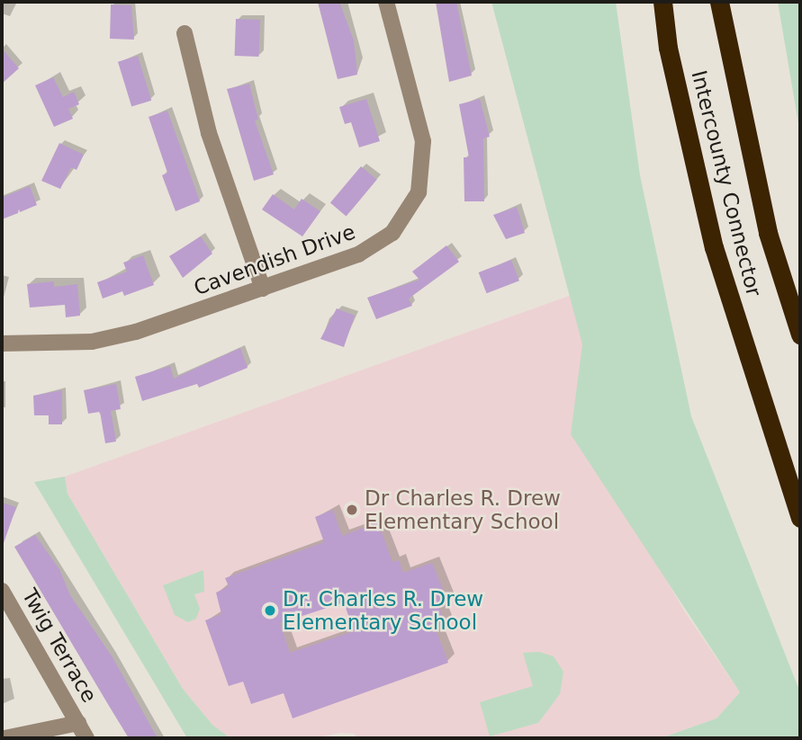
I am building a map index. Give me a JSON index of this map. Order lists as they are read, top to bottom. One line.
{"streets":{"highway":["Intercounty Connector"],"street":["Cavendish Drive","Twig Terrace"]},"places":["Dr Charles R. Drew Elementary School","Dr. Charles R. Drew Elementary School"]}
